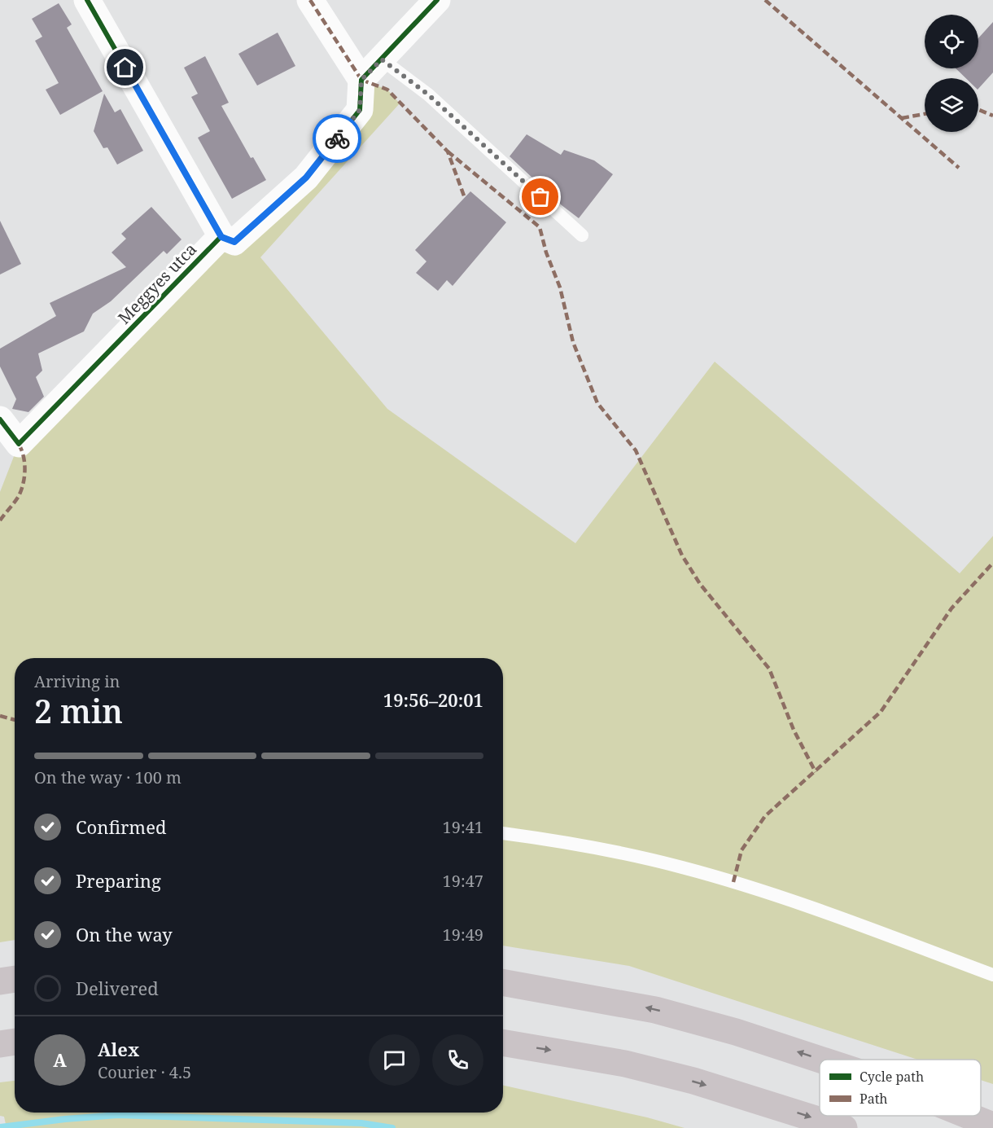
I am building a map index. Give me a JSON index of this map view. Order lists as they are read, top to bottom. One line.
{"streets":{"street":["Meggyes utca"]},"legend":["Cycle path","Path"],"page":{"heading":["2 min","Arriving in","19:56–20:01"],"panel":["Alex","Courier · 4.5"],"bar":"On the way · 100 m","list":[["Confirmed","19:41"],["Preparing","19:47"],["On the way","19:49"],"Delivered"],"round":"A"}}
